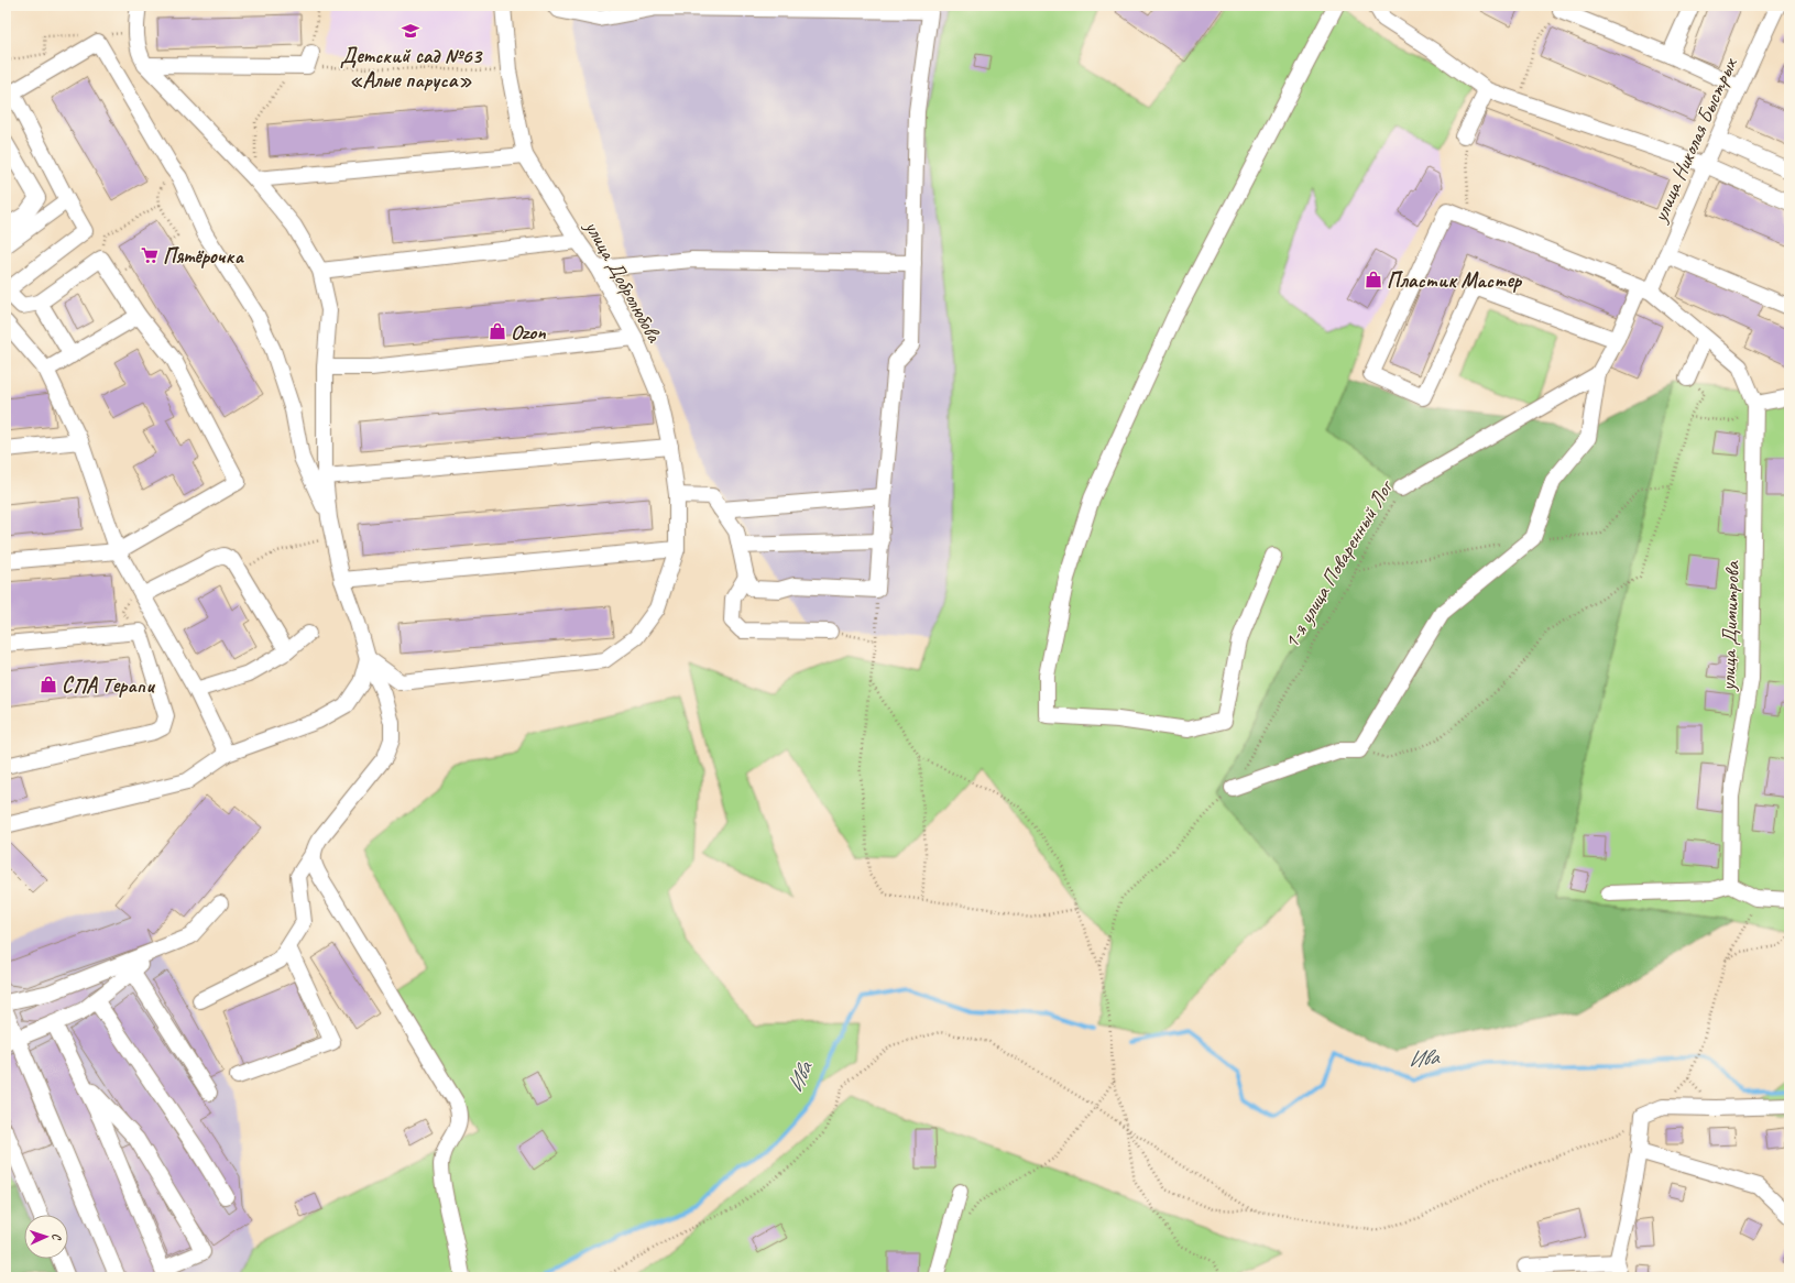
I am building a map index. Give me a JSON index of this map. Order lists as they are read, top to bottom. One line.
{"streets":{"street":["улица Николая Быстрых","улица Добролюбова","1-я улица Поваренный Лог","улица Димитрова"]},"crossings":[["улица Николая Быстрых","1-я улица Поваренный Лог"]],"water":["Ива"],"places":{"school or university":["Детский сад №63 «Алые паруса»"],"supermarket":["Пятёрочка"],"shop":["Пластик Мастер","Ozon","СПА Терапи"]},"north":"right"}
